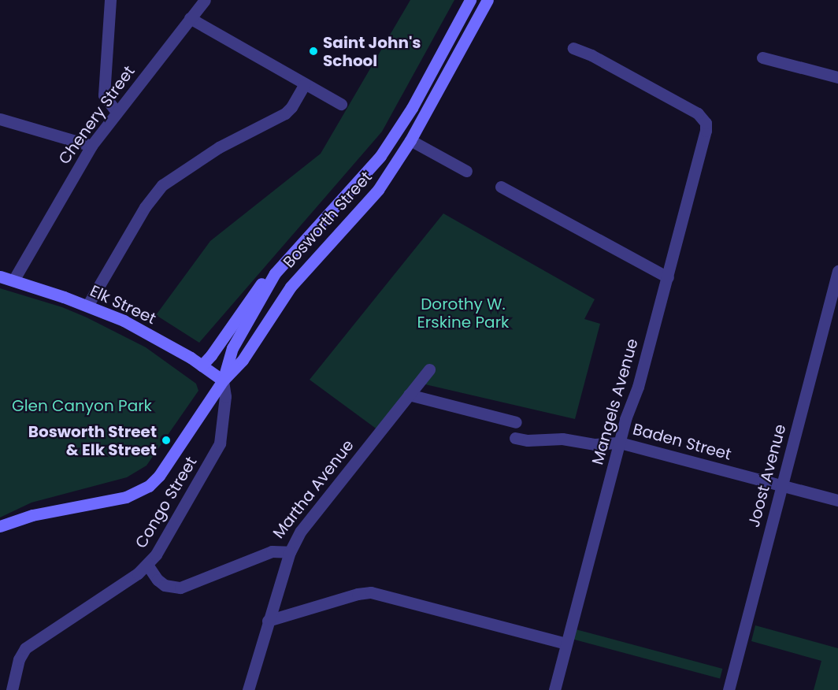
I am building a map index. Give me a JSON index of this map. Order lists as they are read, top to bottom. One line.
{"streets":{"main road":["Bosworth Street","Elk Street"],"street":["Chenery Street","Mangels Avenue","Baden Street","Joost Avenue","Martha Avenue","Congo Street"]},"crossings":[["Chenery Street","Elk Street"],["Bosworth Street","Elk Street"],["Bosworth Street","Congo Street"],["Elk Street","Congo Street"],["Mangels Avenue","Baden Street"],["Baden Street","Joost Avenue"],["Martha Avenue","Congo Street"]],"parks":["Dorothy W. Erskine Park","Glen Canyon Park"],"places":["Saint John's School","Bosworth Street & Elk Street"]}
